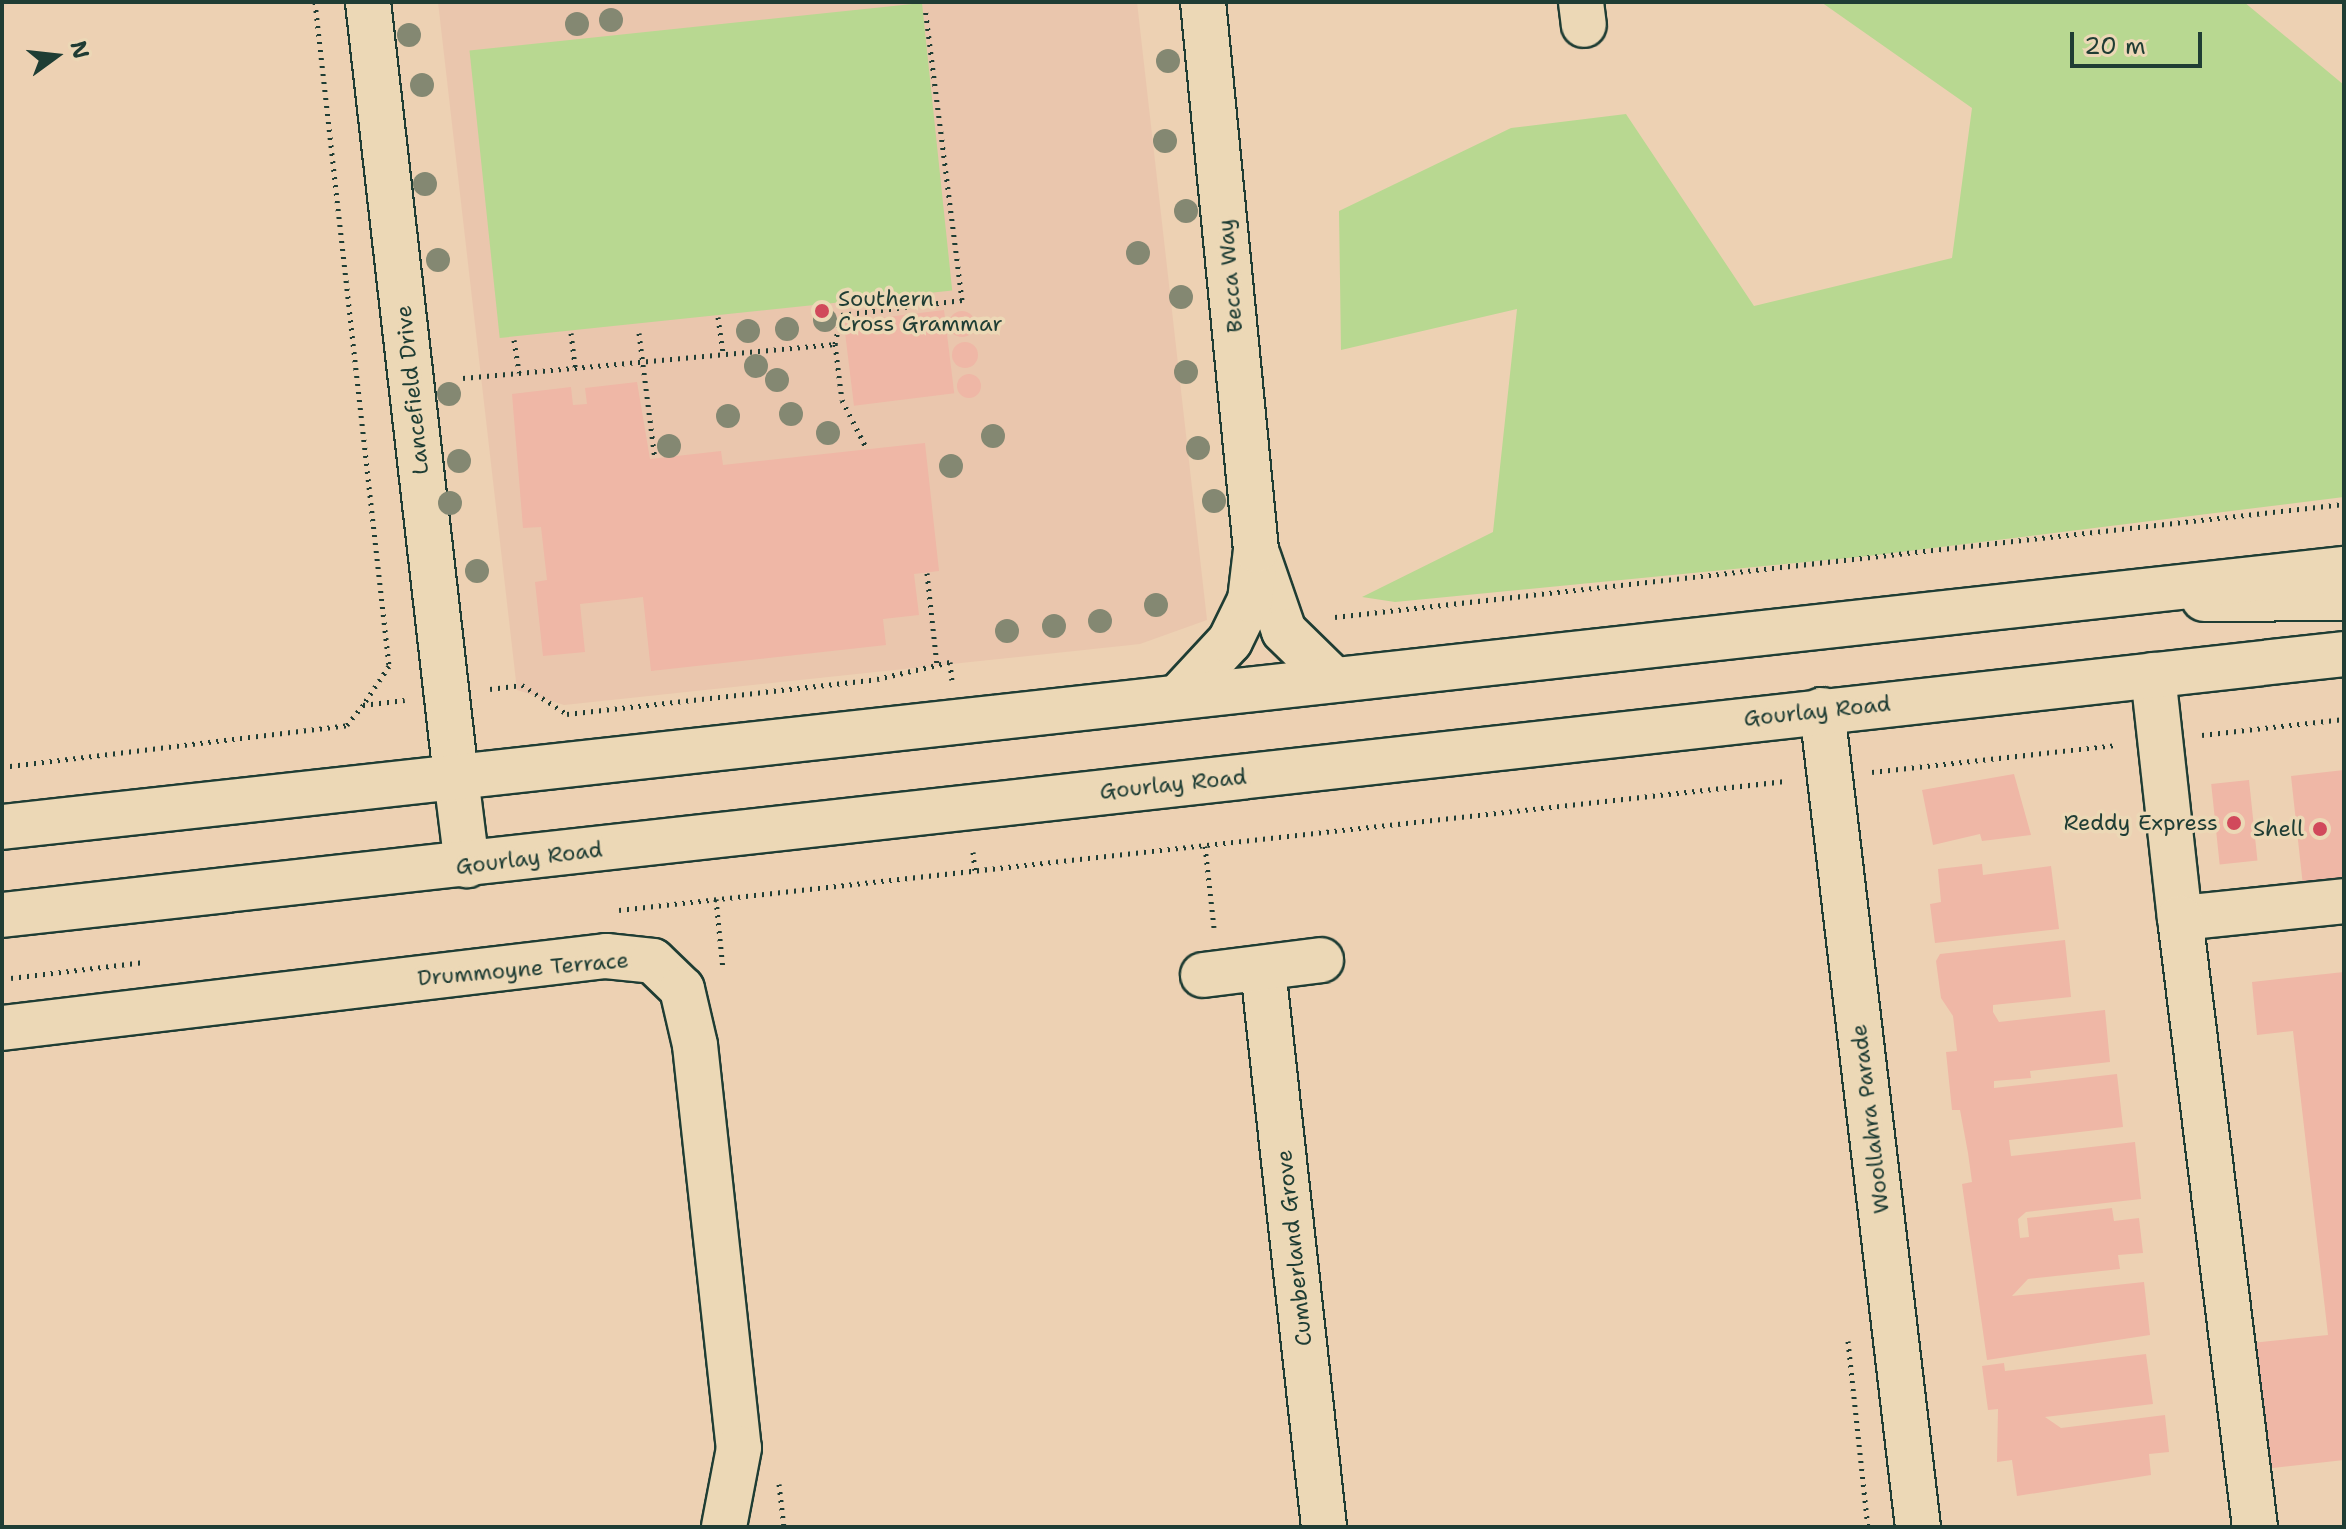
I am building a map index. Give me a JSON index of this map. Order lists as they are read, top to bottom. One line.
{"streets":{"main road":["Becca Way","Lancefield Drive","Gourlay Road","Drummoyne Terrace","Woollahra Parade","Cumberland Grove"]},"crossings":[["Lancefield Drive","Gourlay Road"],["Gourlay Road","Woollahra Parade"]],"places":["Southern Cross Grammar","Reddy Express","Shell"],"scale_bar":"20 m","north":"right"}
